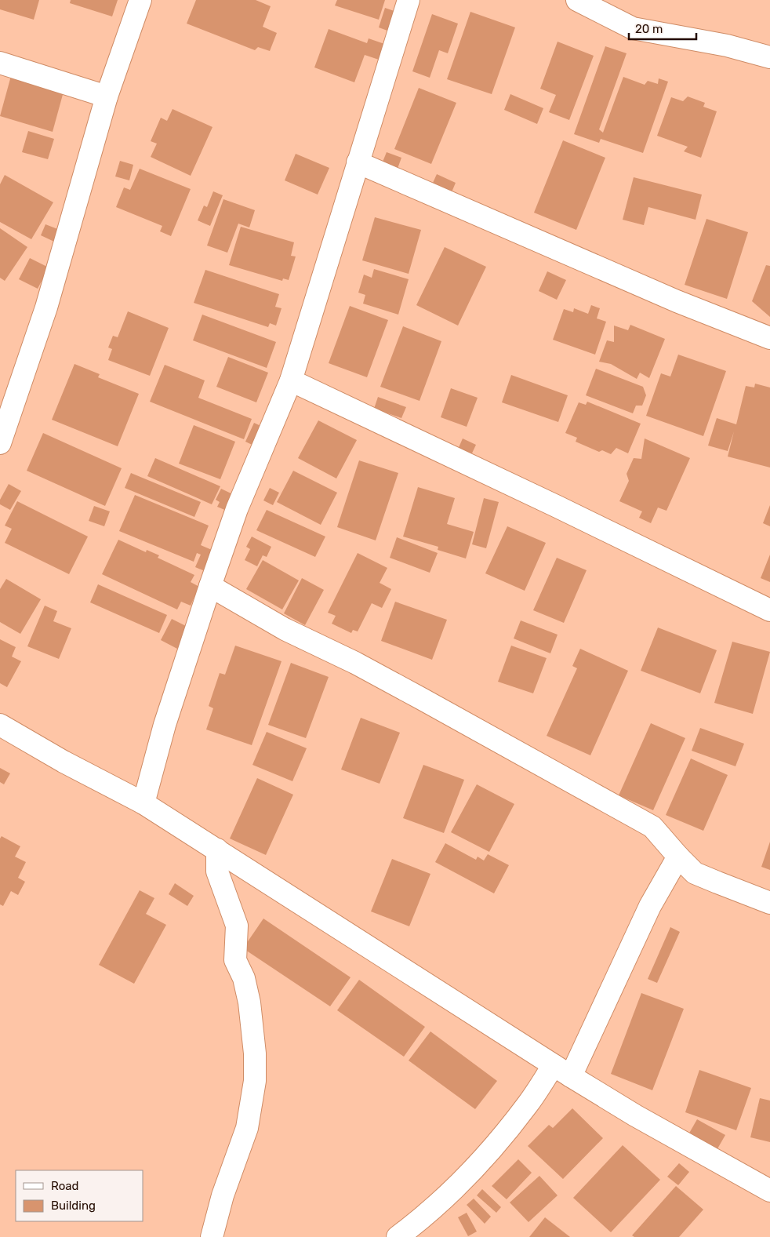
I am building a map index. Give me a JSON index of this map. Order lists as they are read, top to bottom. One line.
{"legend":["Road","Building"],"scale_bar":"20 m"}
